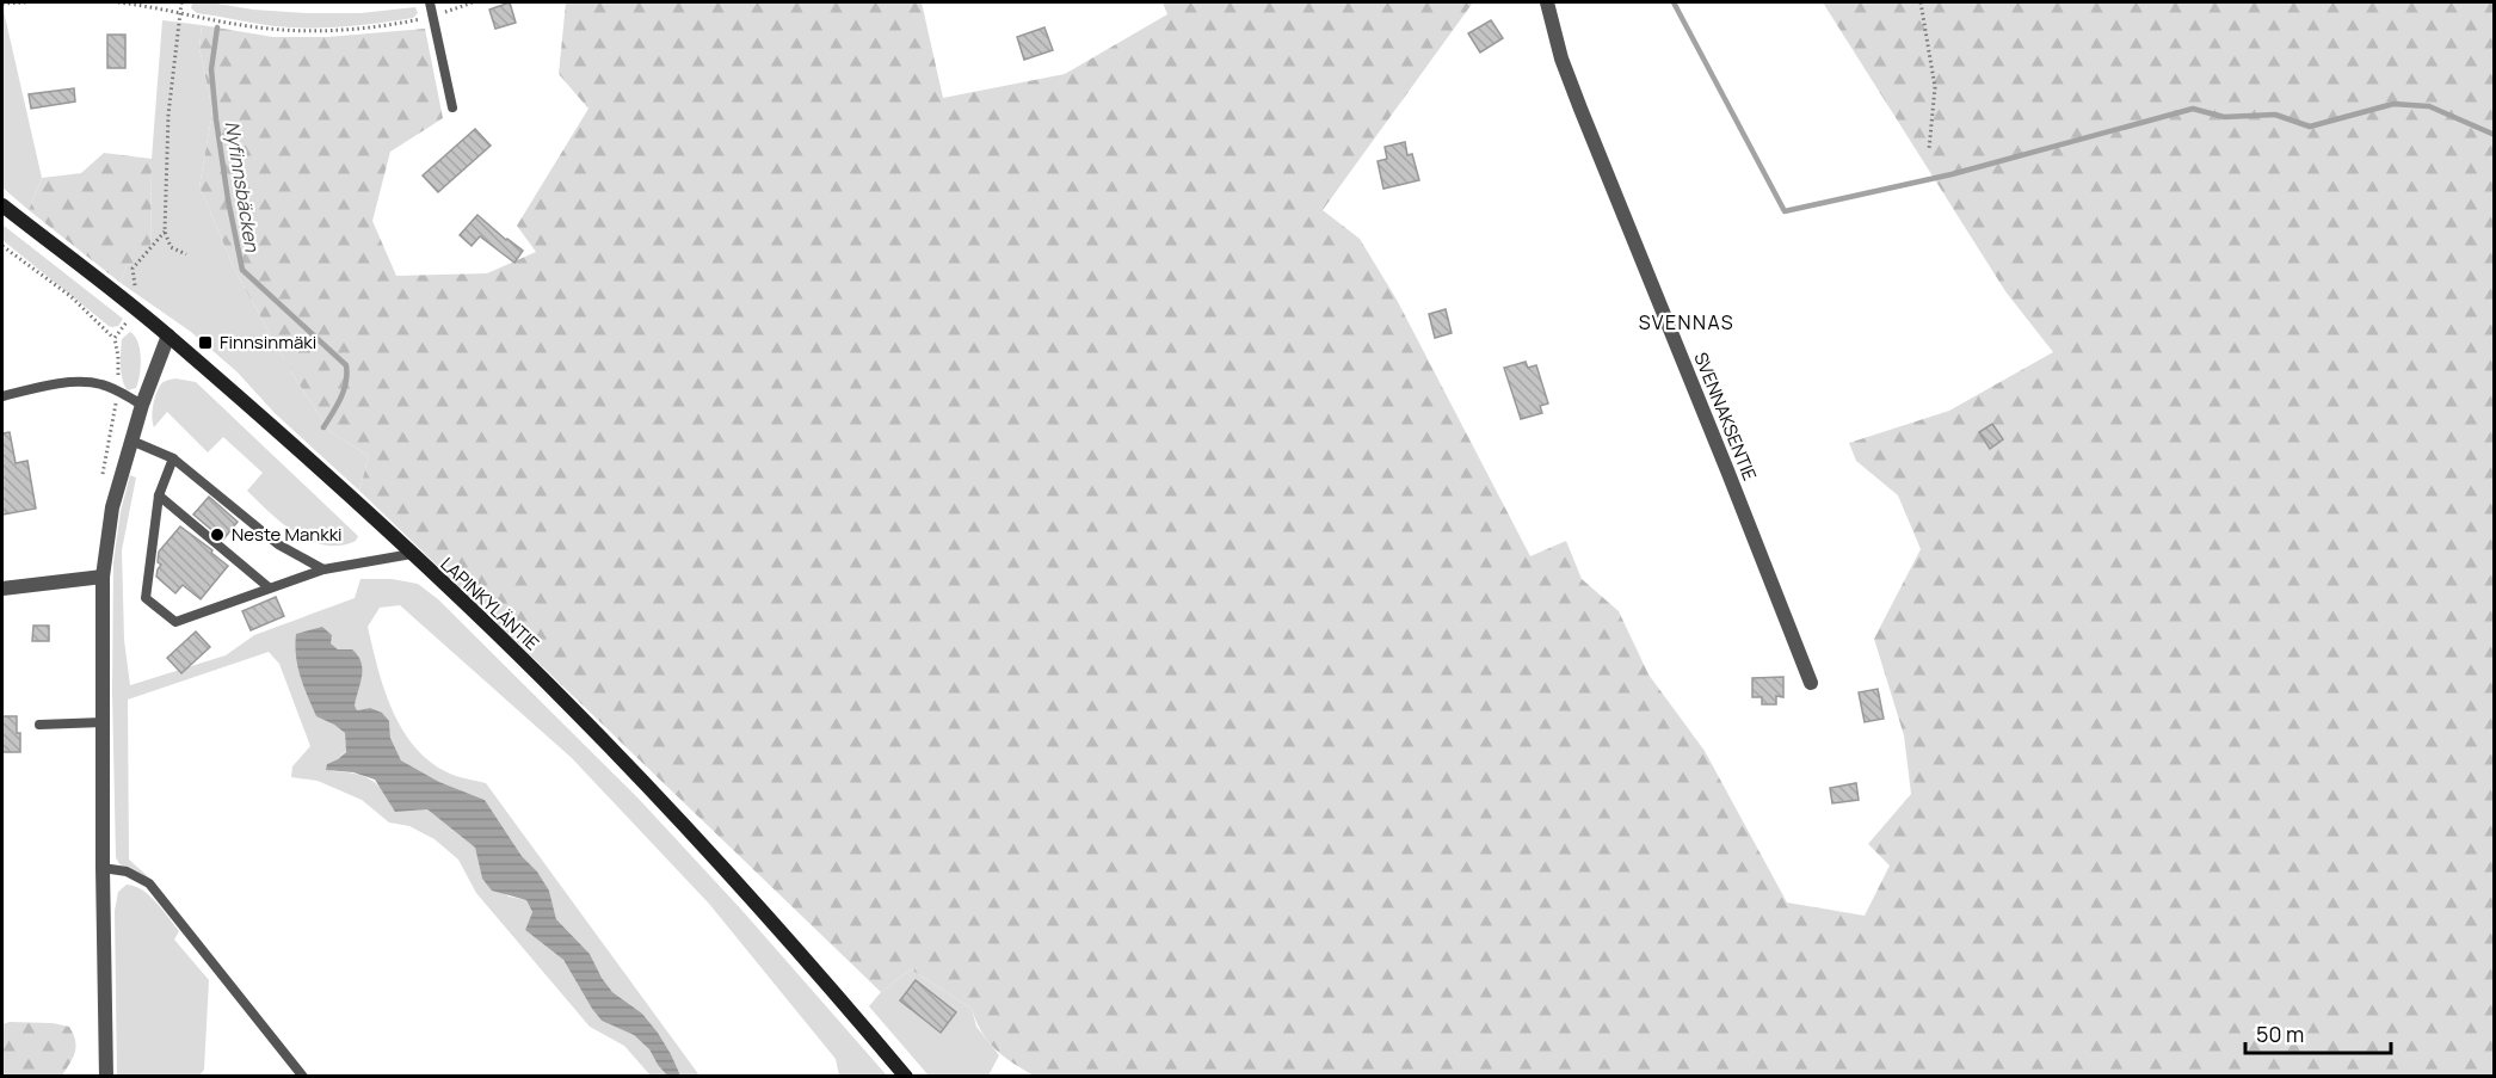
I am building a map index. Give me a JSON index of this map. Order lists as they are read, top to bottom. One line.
{"streets":{"main road":["LAPINKYLÄNTIE"],"street":["SVENNAKSENTIE"]},"districts":["SVENNAS"],"water":["Nyfinnsbäcken"],"places":{"transit":["Finnsinmäki"],"other":["Neste Mankki"]},"scale_bar":"50 m"}
